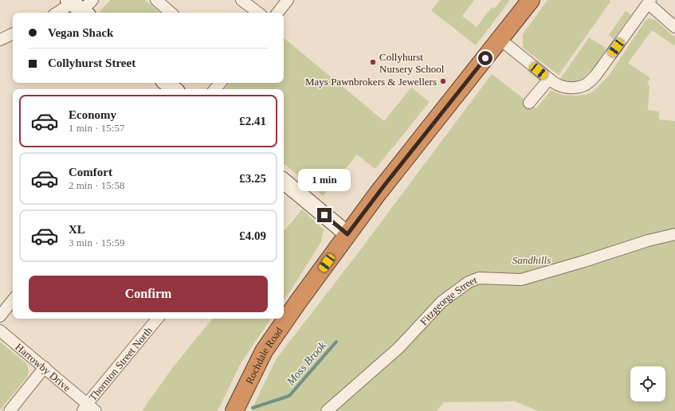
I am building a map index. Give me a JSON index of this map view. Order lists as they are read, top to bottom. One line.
{"streets":{"highway":["Rochdale Road"],"street":["Fitzgeorge Street","Thornton Street North","Harrowby Drive"]},"crossings":[["Thornton Street North","Harrowby Drive"]],"water":["Moss Brook"],"parks":["Sandhills"],"places":["Collyhurst Nursery School","Mays Pawnbrokers & Jewellers"],"page":{"banner":["Vegan Shack","Collyhurst Street"],"list":[{"name":"Economy","note":"1 min · 15:57","value":"£2.41"},{"name":"Comfort","note":"2 min · 15:58","value":"£3.25"},{"name":"XL","note":"3 min · 15:59","value":"£4.09"}],"bubble":"1 min","buttons":"Confirm"}}
